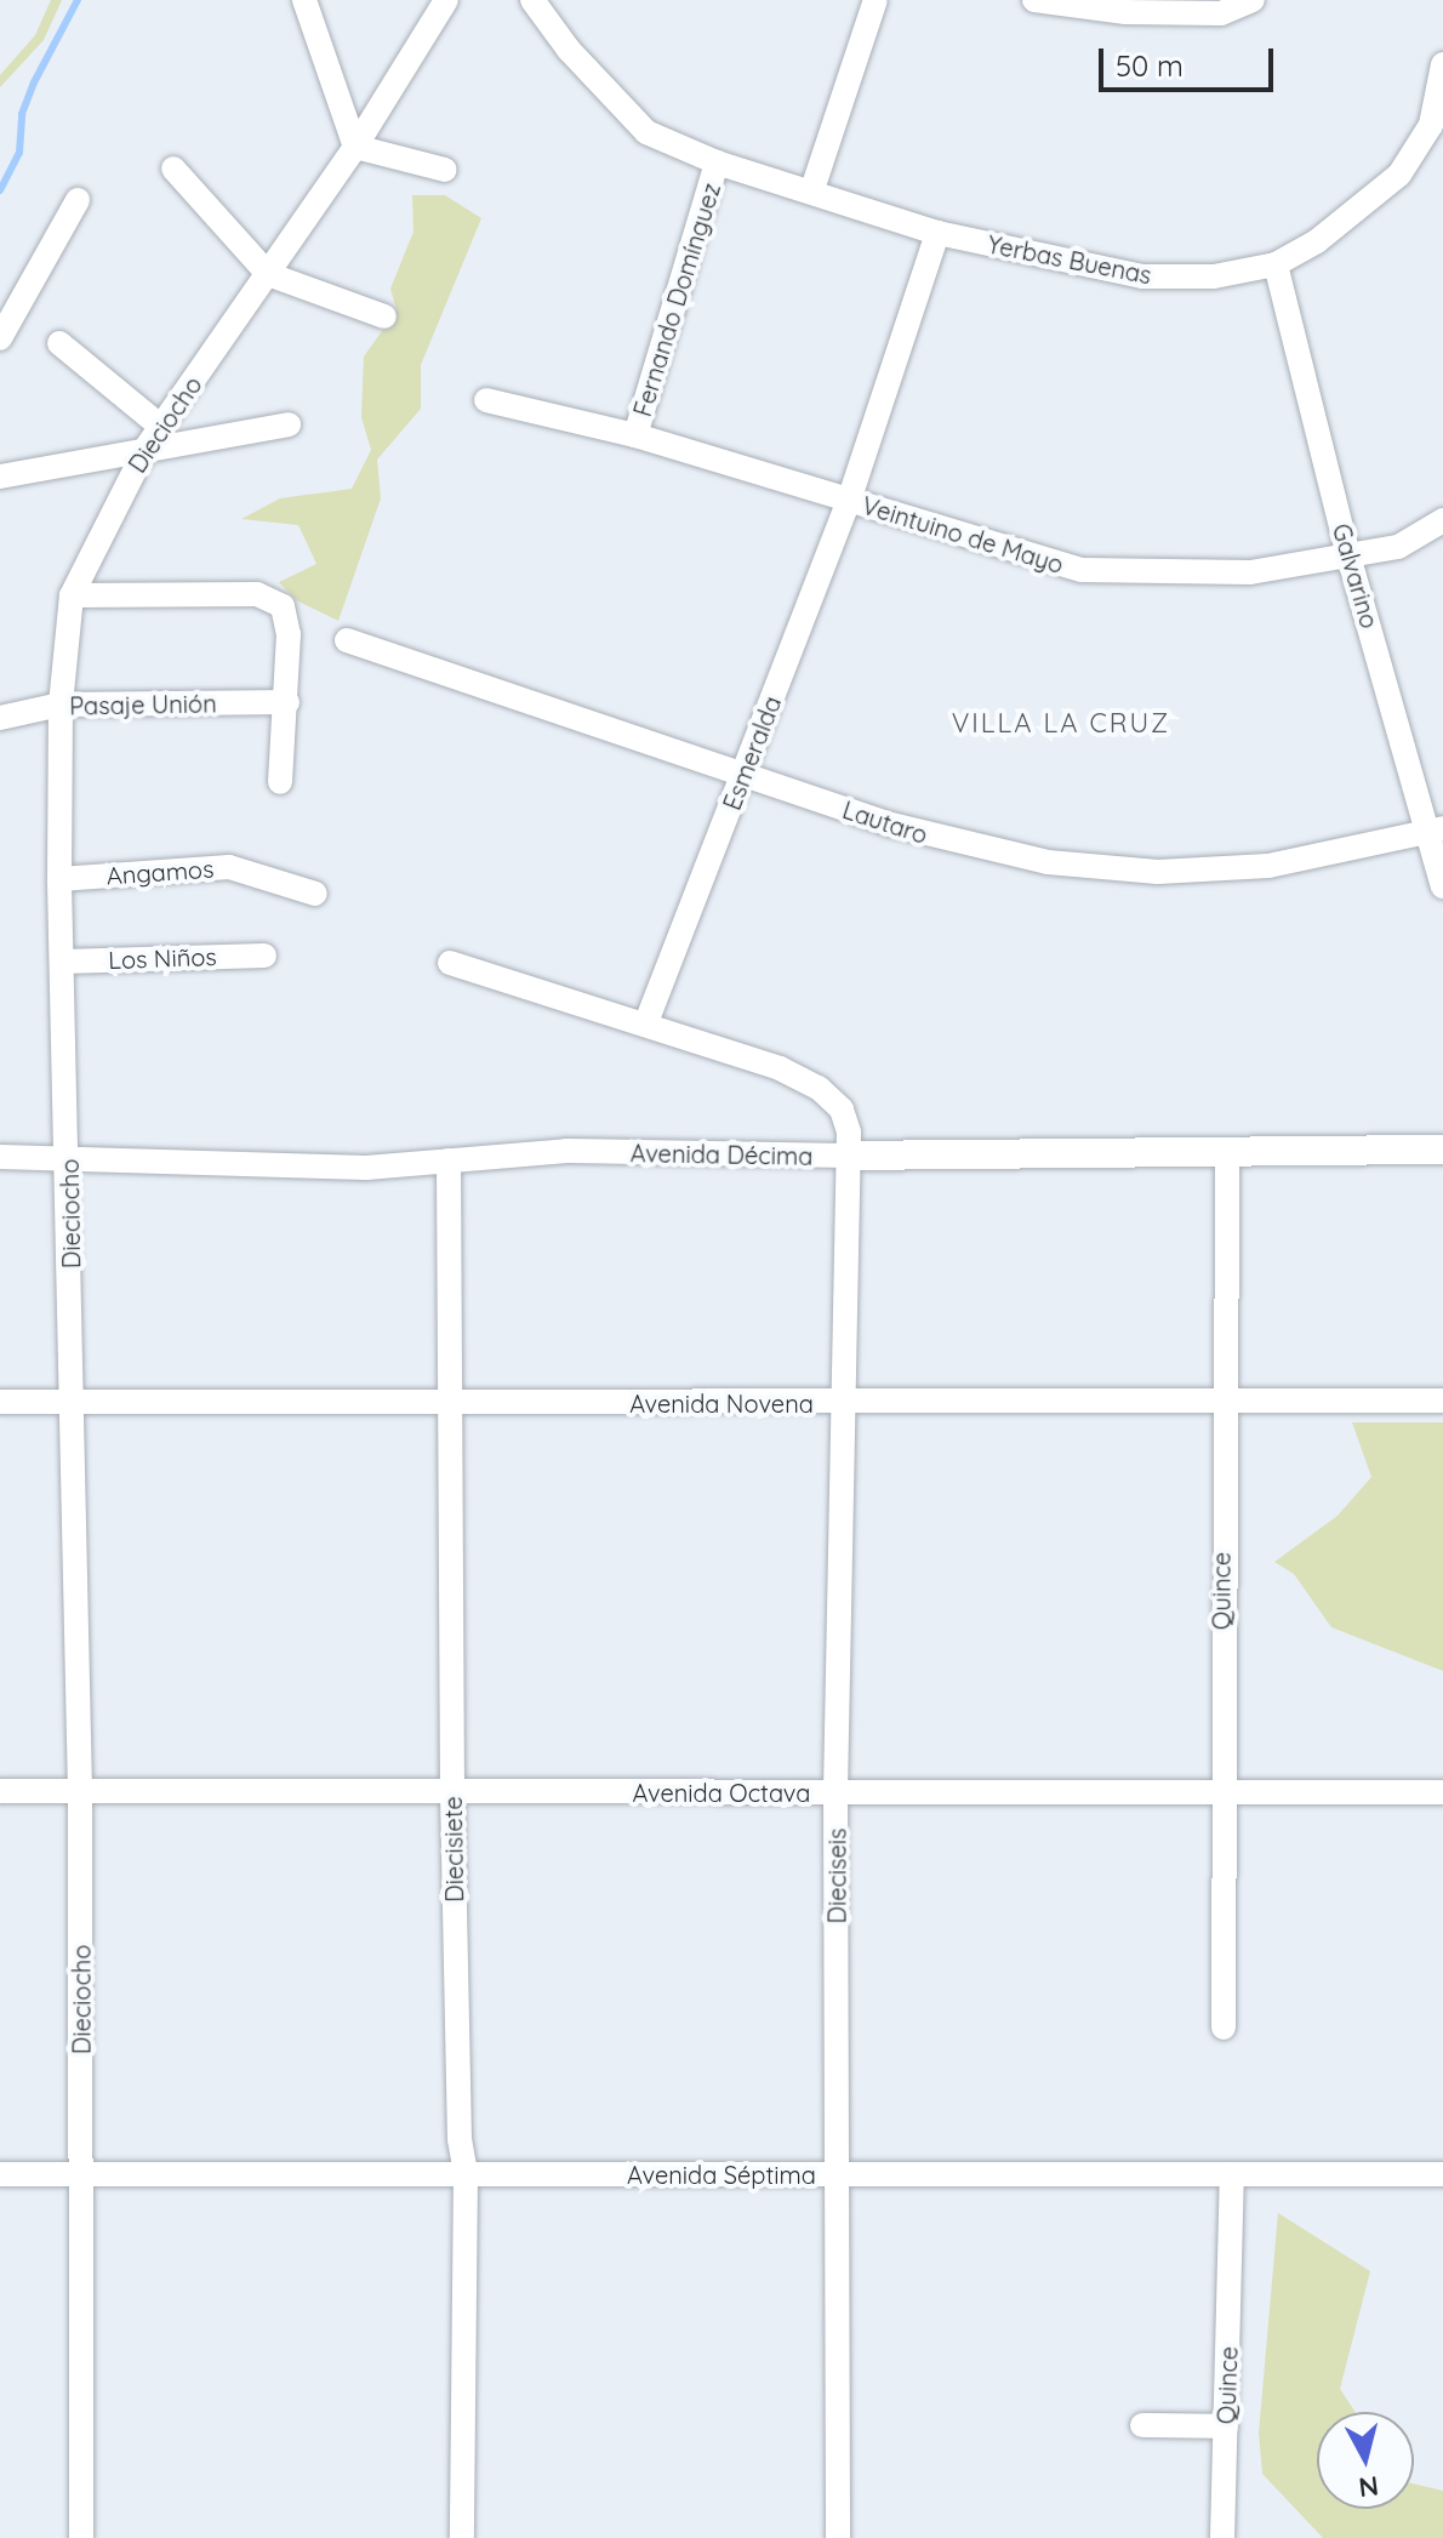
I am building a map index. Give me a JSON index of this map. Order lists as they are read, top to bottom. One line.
{"streets":{"street":["Yerbas Buenas","Fernando Domínguez","Dieciocho","Veintuino de Mayo","Galvarino","Pasaje Unión","Esmeralda","Lautaro","Angamos","Los Niños","Avenida Décima","Avenida Novena","Quince","Avenida Octava","Diecisiete","Dieciseis","Avenida Séptima"]},"crossings":[["Yerbas Buenas","Fernando Domínguez"],["Yerbas Buenas","Galvarino"],["Yerbas Buenas","Esmeralda"],["Fernando Domínguez","Veintuino de Mayo"],["Dieciocho","Pasaje Unión"],["Dieciocho","Angamos"],["Dieciocho","Los Niños"],["Dieciocho","Avenida Décima"],["Dieciocho","Avenida Novena"],["Dieciocho","Avenida Octava"],["Dieciocho","Avenida Séptima"],["Veintuino de Mayo","Galvarino"],["Veintuino de Mayo","Esmeralda"],["Galvarino","Lautaro"],["Esmeralda","Lautaro"],["Avenida Décima","Quince"],["Avenida Décima","Diecisiete"],["Avenida Décima","Dieciseis"],["Avenida Novena","Quince"],["Avenida Novena","Diecisiete"],["Avenida Novena","Dieciseis"],["Quince","Avenida Octava"],["Quince","Avenida Séptima"],["Avenida Octava","Diecisiete"],["Avenida Octava","Dieciseis"],["Diecisiete","Avenida Séptima"],["Dieciseis","Avenida Séptima"]],"districts":["VILLA LA CRUZ"],"scale_bar":"50 m","north":"bottom"}
